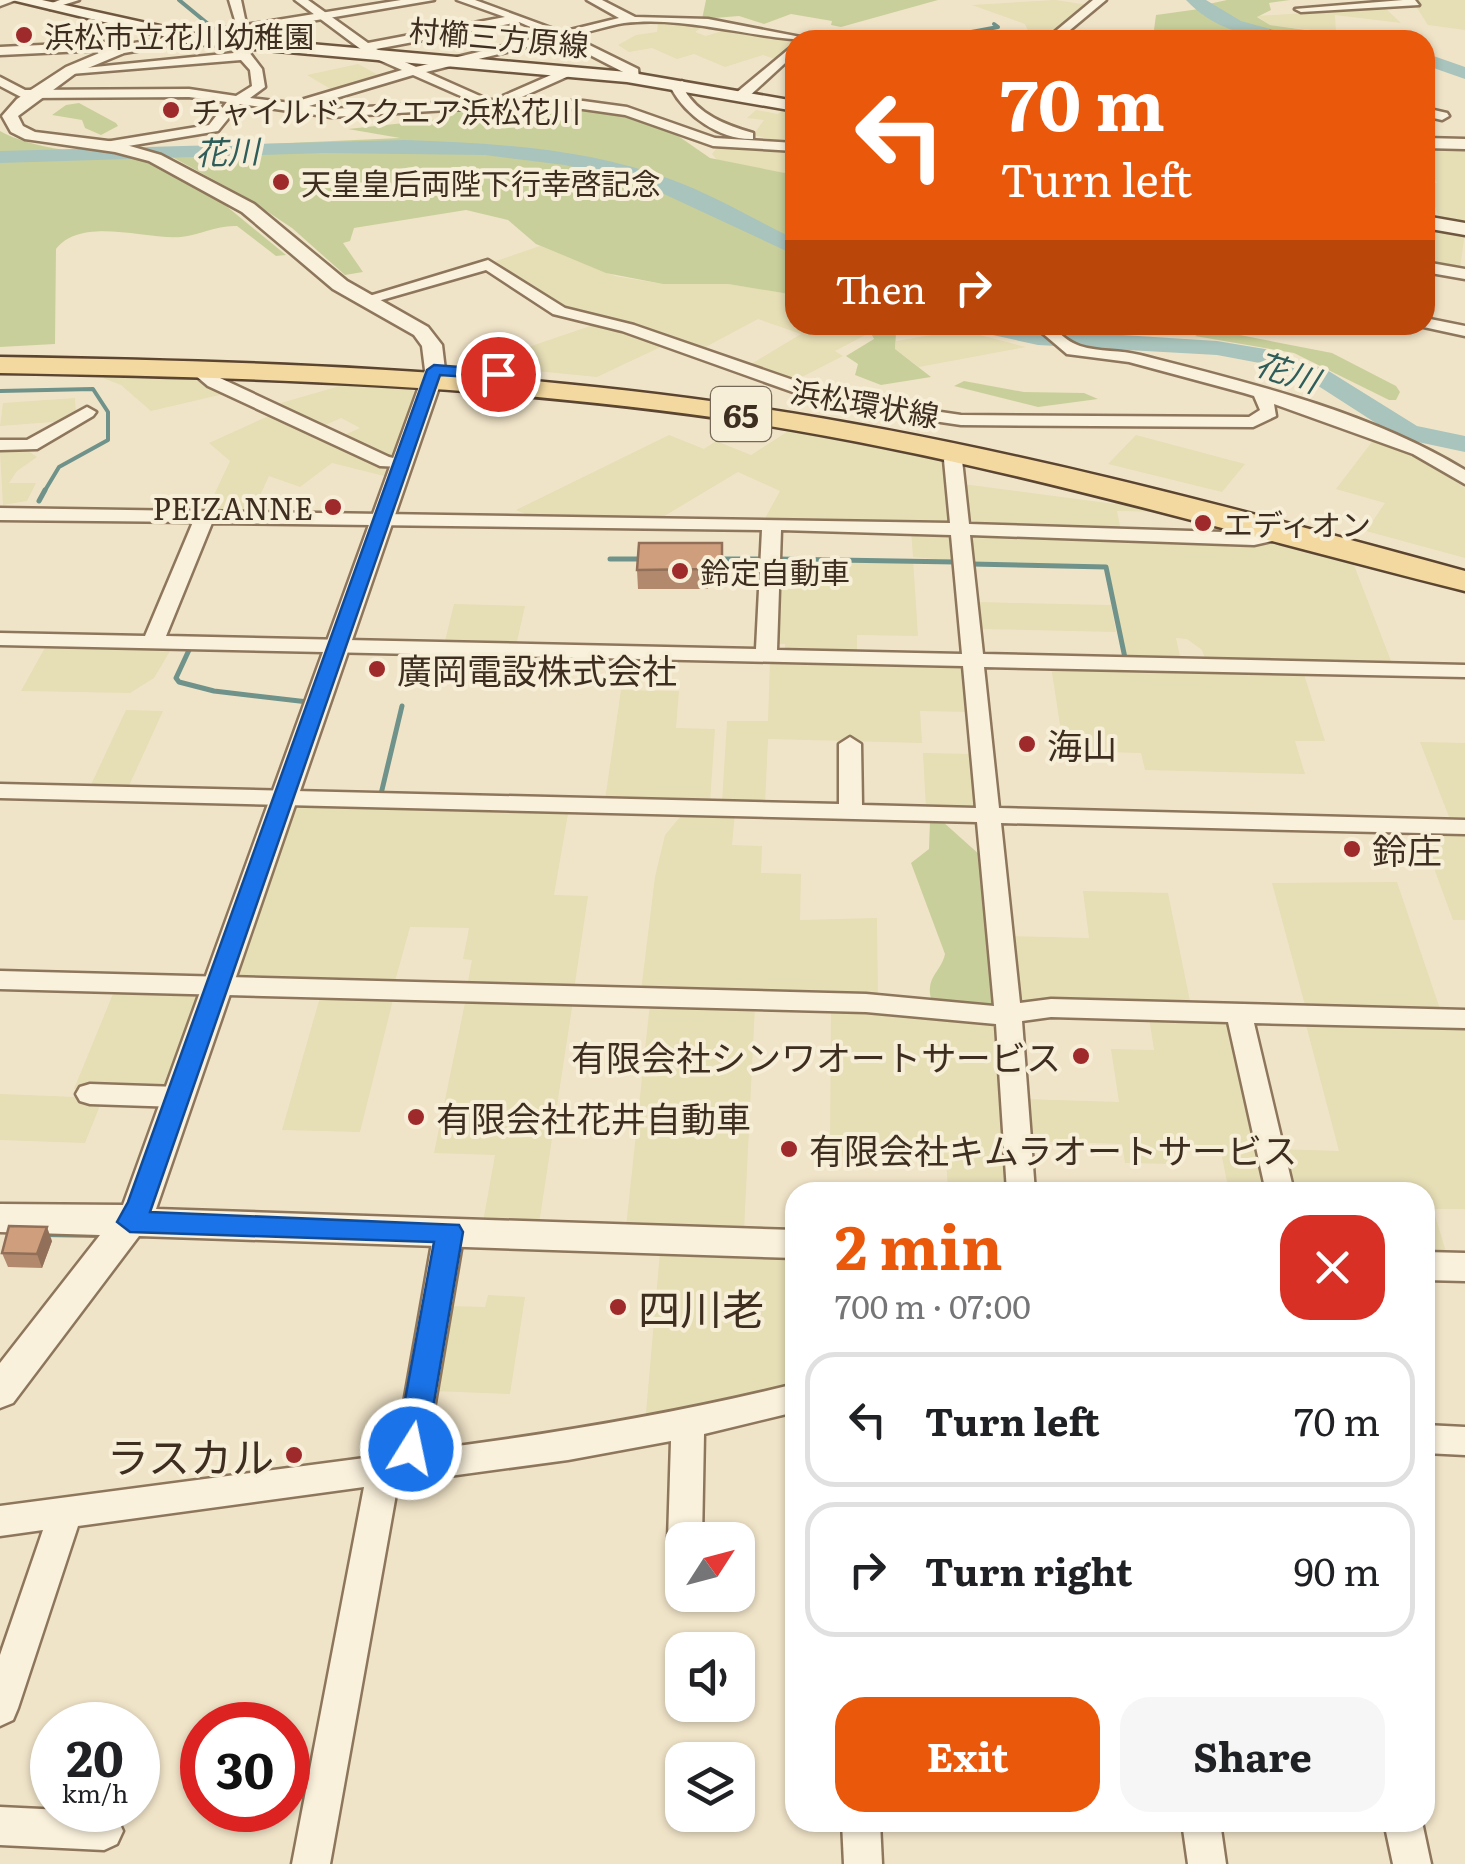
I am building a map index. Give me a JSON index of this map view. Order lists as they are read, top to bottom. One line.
{"streets":{"main road":["村櫛三方原線","浜松環状線","65"]},"water":["花川"],"places":["浜松市立花川幼稚園","チャイルドスクエア浜松花川","天皇皇后両陛下行幸啓記念","PEIZANNE","エディオン","鈴定自動車","廣岡電設株式会社","海山","鈴庄","有限会社シンワオートサービス","有限会社花井自動車","有限会社キムラオートサービス","四川老","ラスカル"],"north":"top right","page":{"turn":["70 m","Turn left"],"then":"Then","heading":["2 min","700 m · 07:00"],"list":[{"name":"Turn left","value":"70 m"},{"name":"Turn right","value":"90 m"}],"buttons":["Exit","Share"],"speed":"20 km/h","limit":"30"}}
